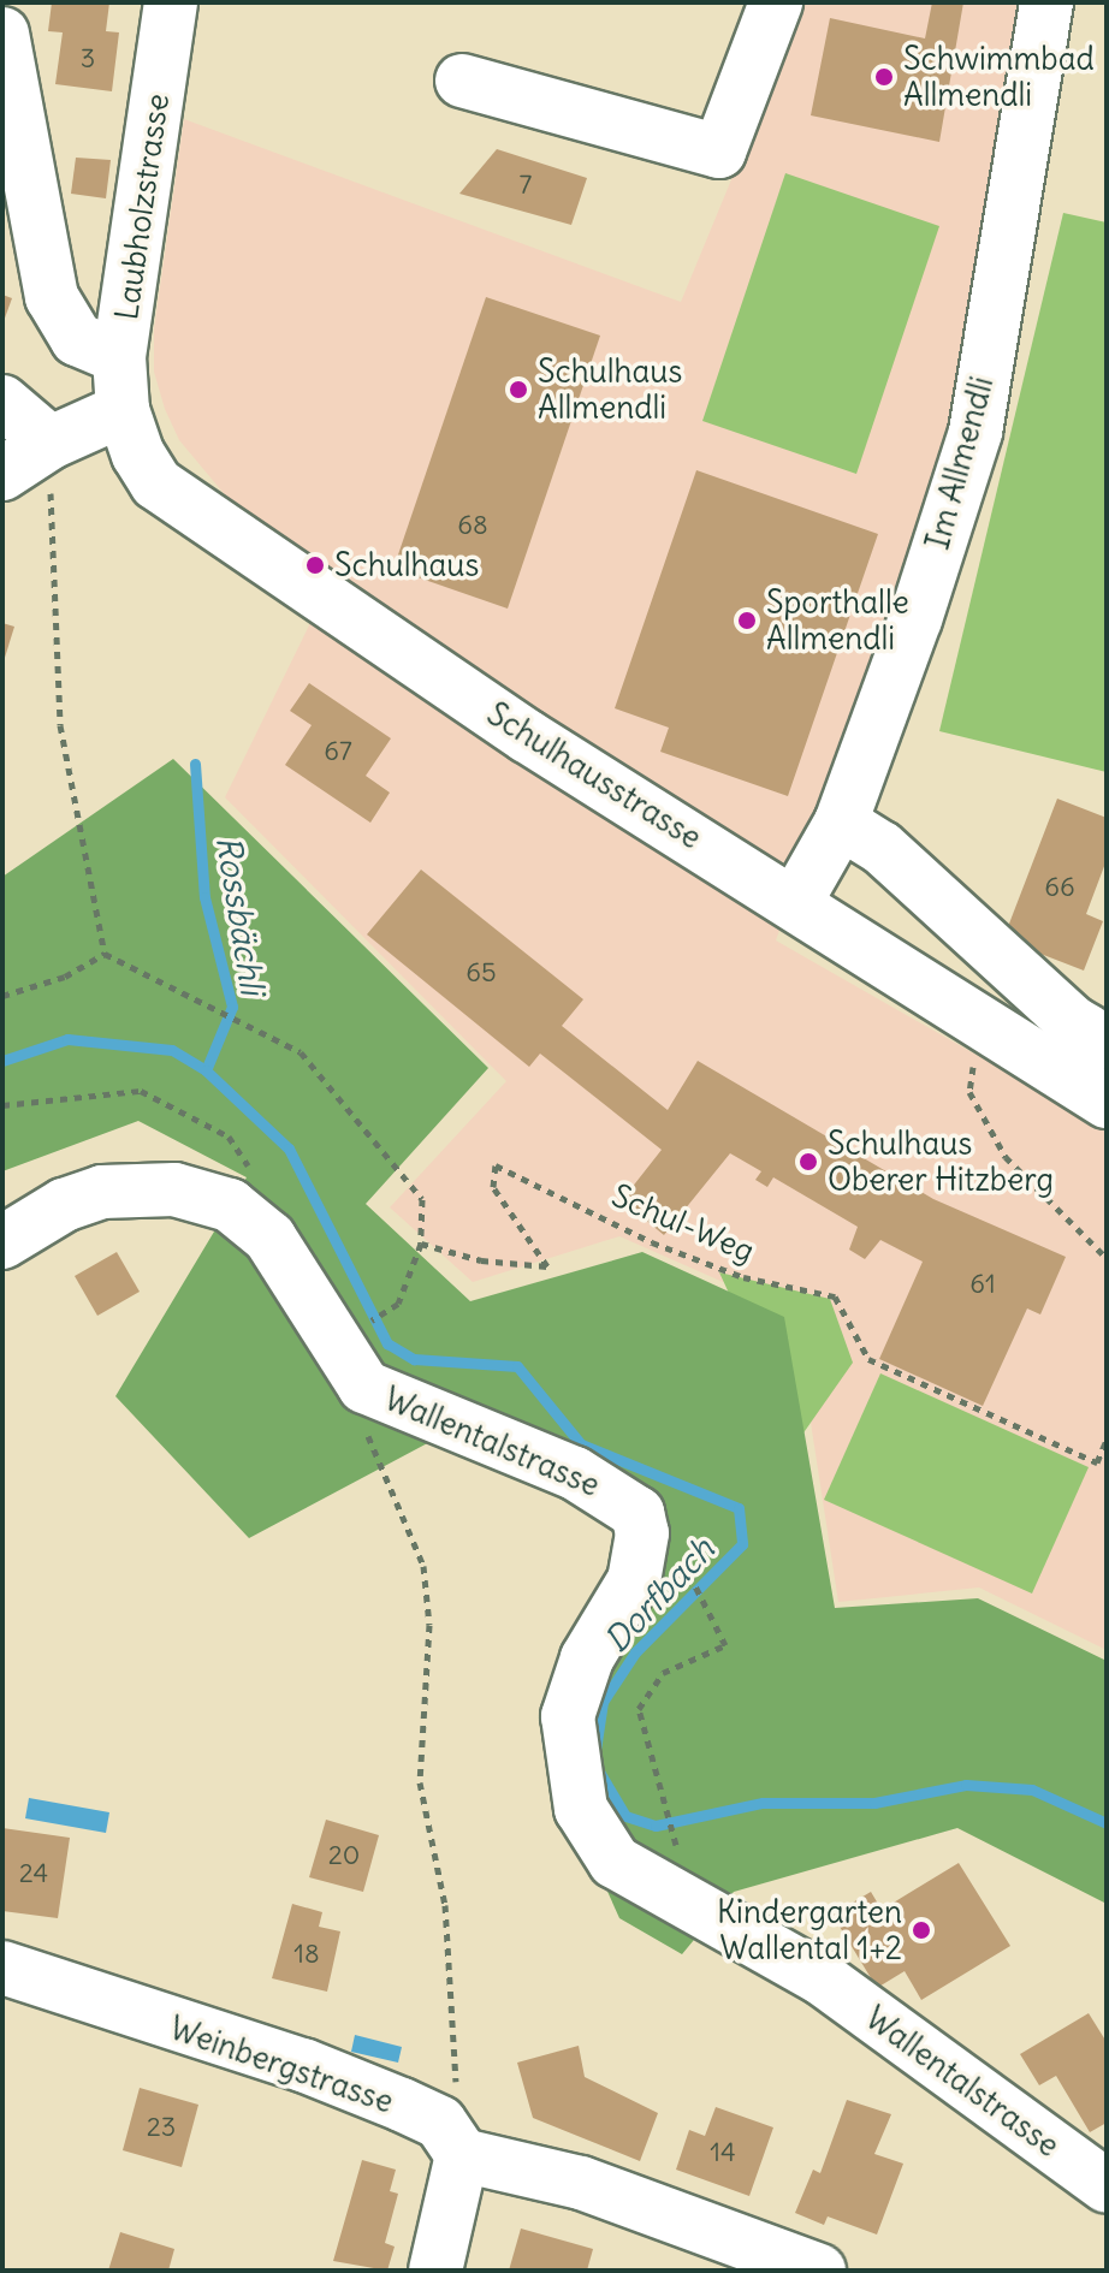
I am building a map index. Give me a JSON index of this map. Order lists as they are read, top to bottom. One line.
{"streets":{"street":["Laubholzstrasse","Im Allmendli","Schulhausstrasse","Wallentalstrasse","Weinbergstrasse"],"path":["Schul-Weg"]},"crossings":[["Laubholzstrasse","Schulhausstrasse"],["Im Allmendli","Schulhausstrasse"]],"water":["Rossbächli","Dorfbach"],"places":["Schwimmbad Allmendli","Schulhaus Allmendli","Schulhaus","Sporthalle Allmendli","Schulhaus Oberer Hitzberg","Kindergarten Wallental 1+2"],"house_numbers":["3","7","68","67","66","65","61","20","24","18","23","14"]}
